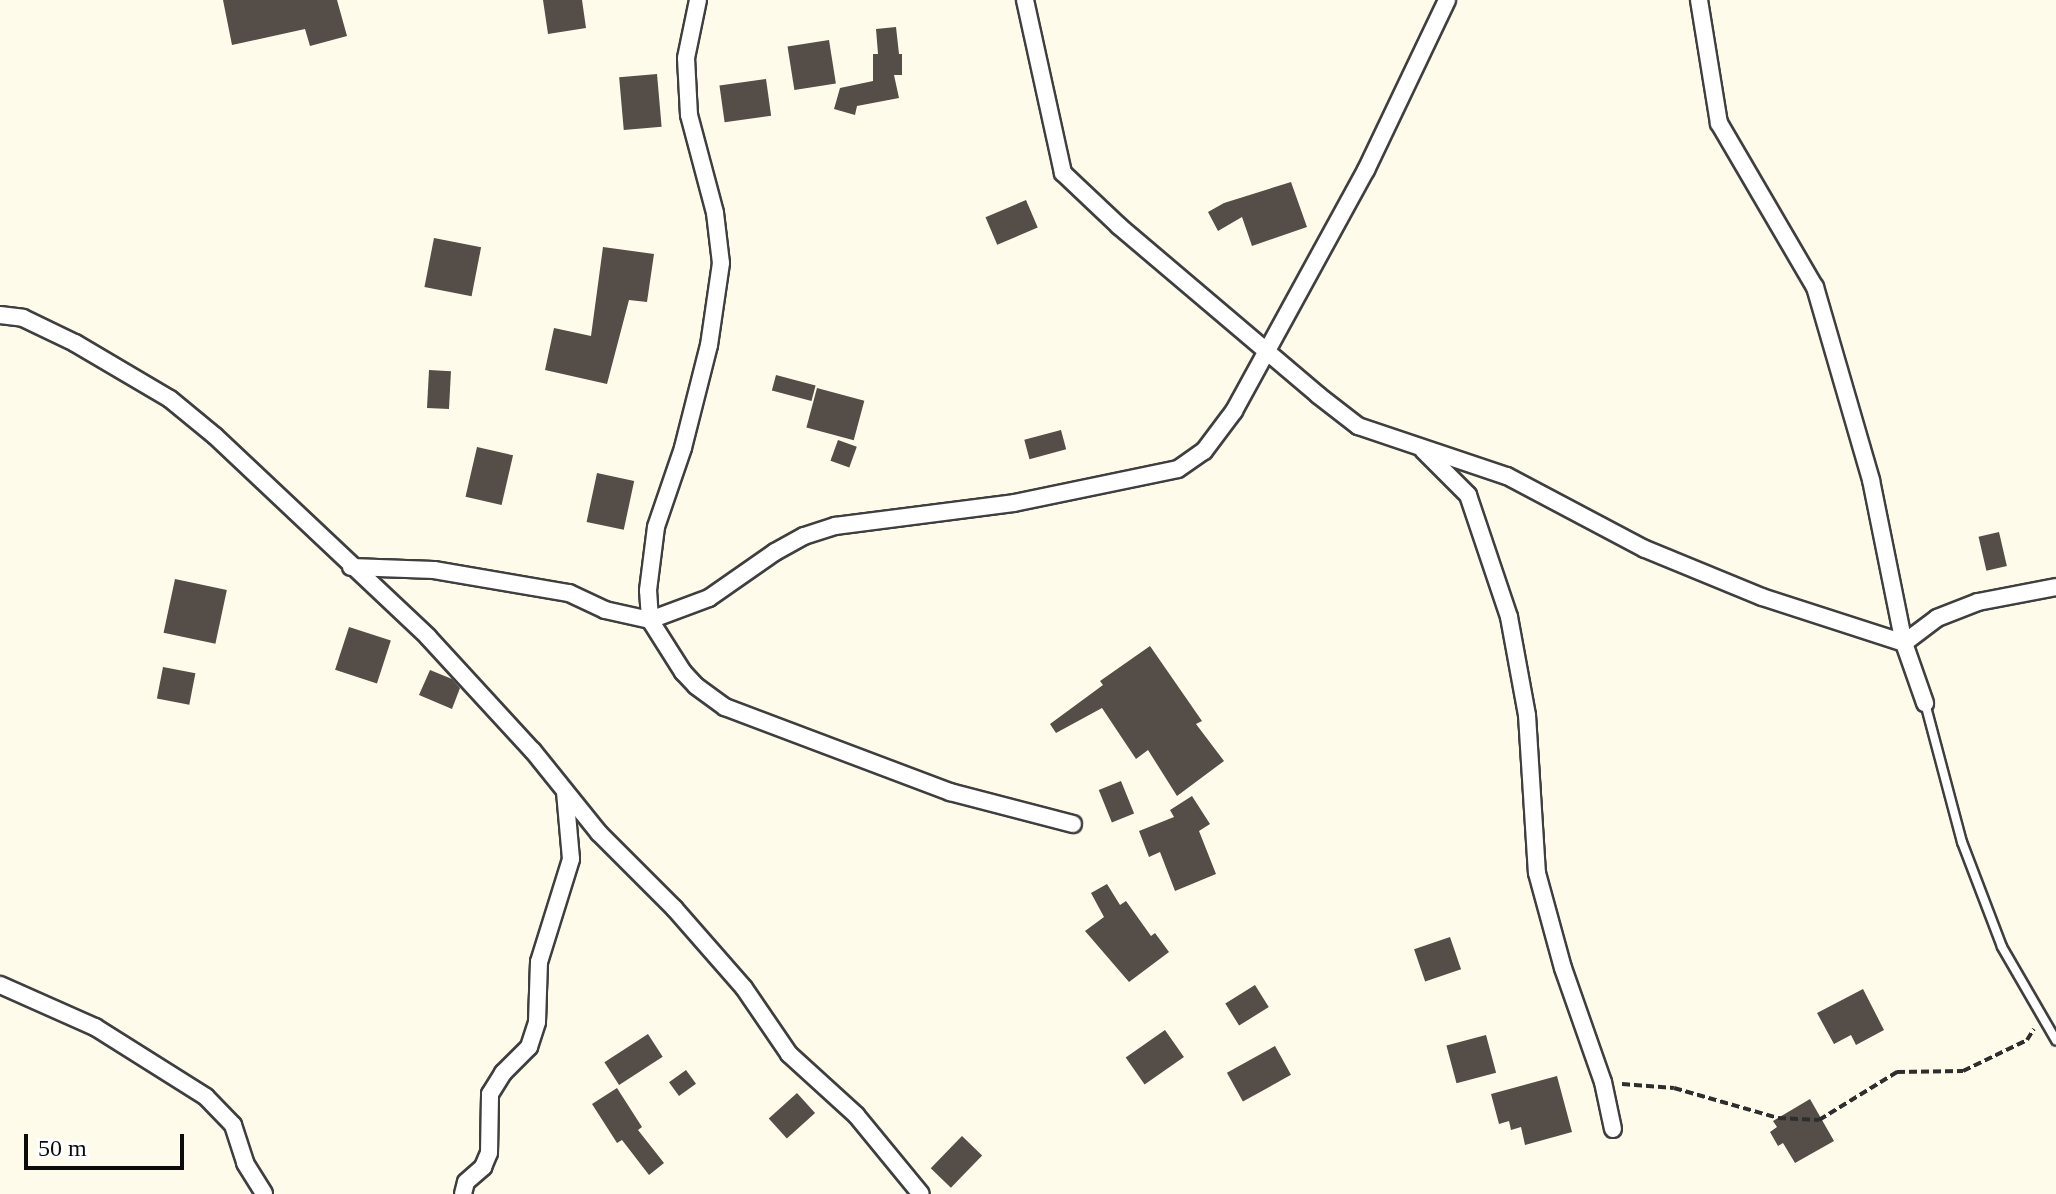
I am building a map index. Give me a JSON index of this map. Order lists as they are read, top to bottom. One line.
{"scale_bar":"50 m"}
